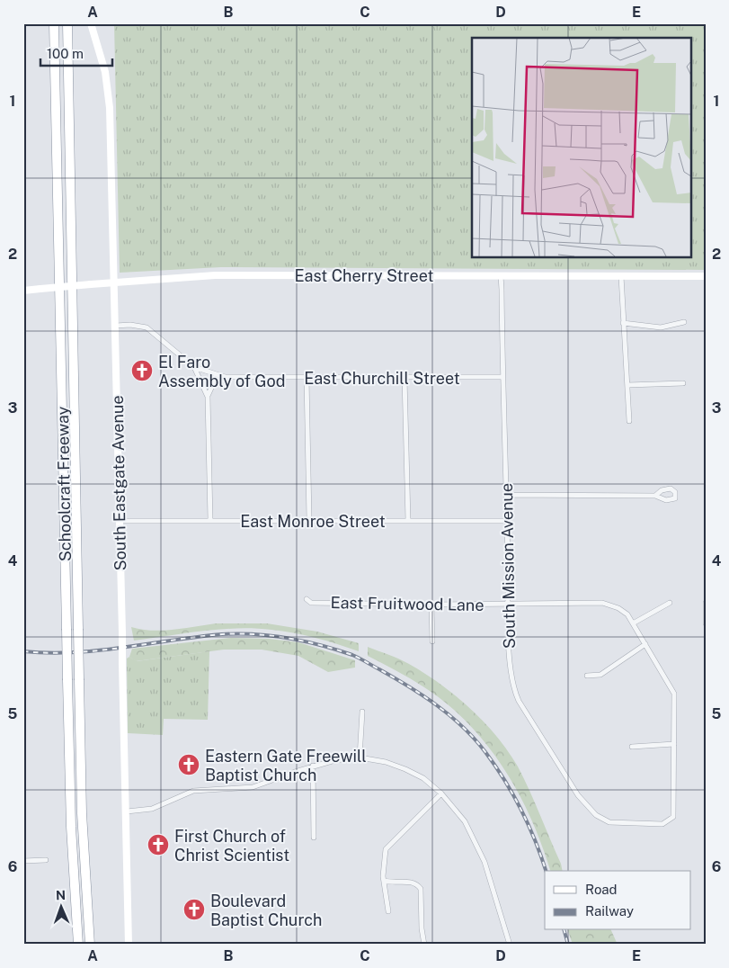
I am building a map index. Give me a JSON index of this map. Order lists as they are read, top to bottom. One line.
{"streets":{"highway":["Schoolcraft Freeway"],"street":["East Cherry Street","East Churchill Street","South Eastgate Avenue","East Monroe Street","South Mission Avenue","East Fruitwood Lane"]},"crossings":[["East Cherry Street","South Eastgate Avenue"],["East Cherry Street","South Mission Avenue"],["East Churchill Street","South Eastgate Avenue"],["East Churchill Street","South Mission Avenue"],["South Eastgate Avenue","East Monroe Street"],["East Monroe Street","South Mission Avenue"],["South Mission Avenue","East Fruitwood Lane"]],"places":{"church":["El Faro Assembly of God","Eastern Gate Freewill Baptist Church","First Church of Christ Scientist","Boulevard Baptist Church"]},"legend":["Road","Railway"],"scale_bar":"100 m","north":"top","grid":{"columns":["A","B","C","D","E"],"rows":["1","2","3","4","5","6"]}}
